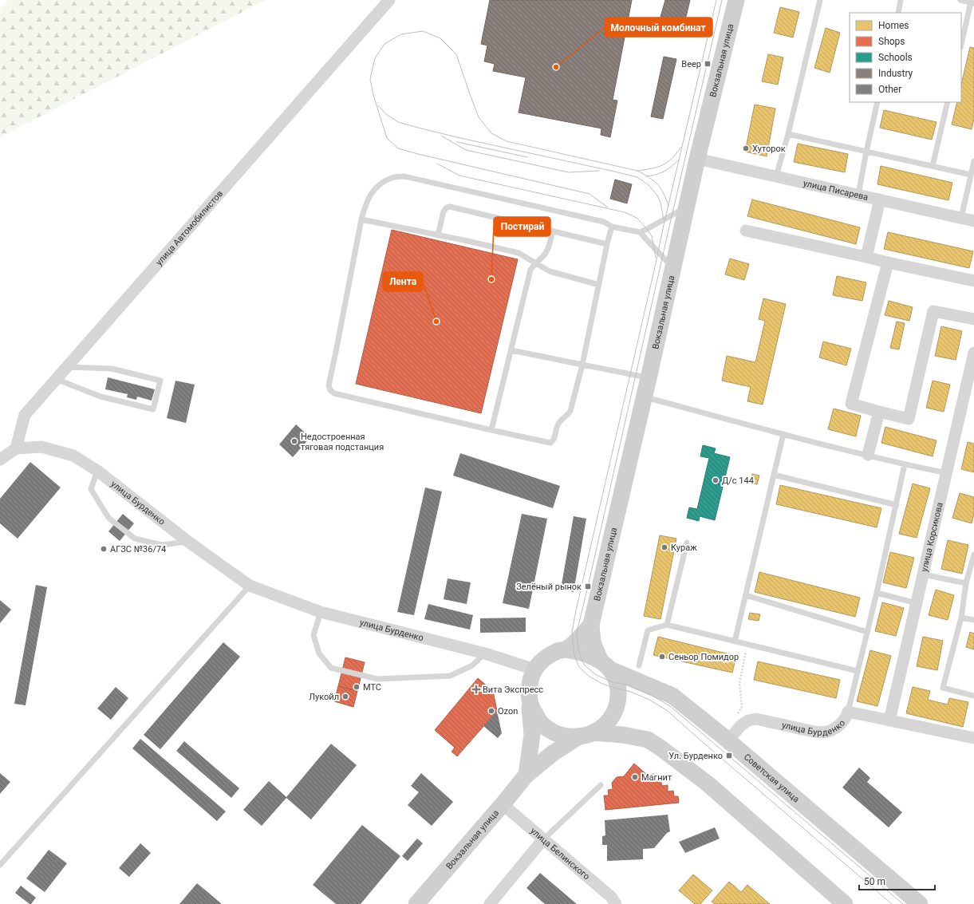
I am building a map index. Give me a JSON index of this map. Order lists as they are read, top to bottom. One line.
{"streets":{"main road":["Вокзальная улица","Советская улица"],"street":["улица Писарева","улица Автомобилистов","улица Бурденко","улица Корсикова","улица Белинского"]},"crossings":[["Вокзальная улица","улица Писарева"],["Вокзальная улица","улица Бурденко"],["Вокзальная улица","Советская улица"],["Вокзальная улица","улица Белинского"],["улица Автомобилистов","улица Бурденко"],["улица Бурденко","улица Корсикова"],["улица Бурденко","Советская улица"]],"places":{"transit":["Веер","Зелёный рынок","Ул. Бурденко"],"other":["Молочный комбинат","Хуторок","Постирай","Лента","Недостроенная тяговая подстанция","Д/с 144","Кураж","АГЗС №36/74","Сеньор Помидор","МТС","Лукойл","Ozon","Магнит"],"health":["Вита Экспресс"]},"legend":["Homes","Shops","Schools","Industry","Other"],"scale_bar":"50 m"}
